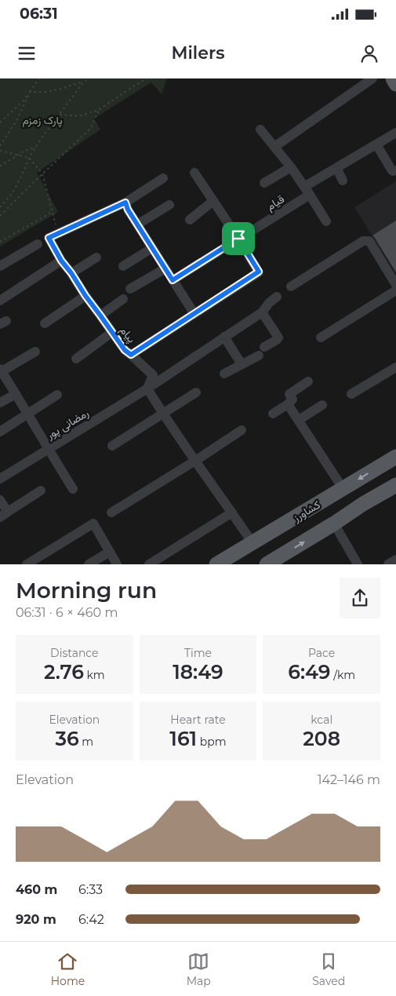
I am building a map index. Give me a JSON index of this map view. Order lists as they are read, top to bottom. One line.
{"streets":{"main road":["کشاورز"],"street":["قیام","پیام","رمضانی پور"]},"crossings":[["پیام","رمضانی پور"]],"parks":["پارک زمزم"],"page":{"status":"06:31","header":"Milers","heading":["Morning run","06:31 · 6 × 460 m"],"stats":[["Distance","2.76 km"],["Time","18:49"],["Pace","6:49 /km"],["Elevation","36 m"],["Heart rate","161 bpm"],["kcal","208"]],"chart":["Elevation","142–146 m"],"list":[{"name":"460 m","note":"6:33"},{"name":"920 m","note":"6:42"}],"tabs":["Home","Map","Saved"]}}
